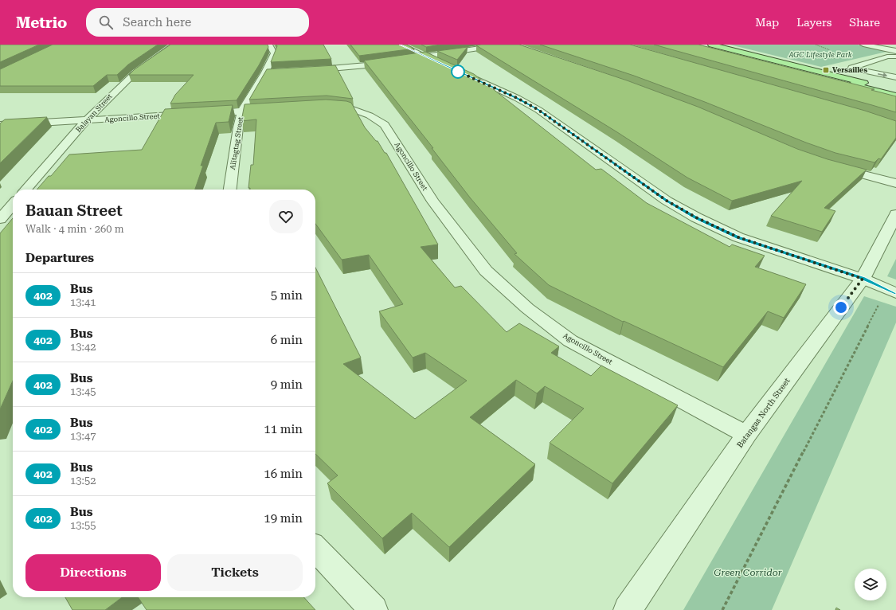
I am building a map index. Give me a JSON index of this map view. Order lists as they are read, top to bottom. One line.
{"streets":{"street":["Balayan Street","Agoncillo Street","Alitagtag Street","Batangas North Street"]},"crossings":[["Balayan Street","Agoncillo Street"],["Agoncillo Street","Alitagtag Street"],["Agoncillo Street","Batangas North Street"]],"parks":["AGC Lifestyle Park","Green Corridor"],"places":{"transit":["Versailles"]},"lines":["bus line 402"],"page":{"header":"Metrio","search":"Search here","nav":["Map","Layers","Share"],"heading":[["Bauan Street","Walk · 4 min · 260 m"],"Departures"],"list":[{"mark":"402","name":"Bus","note":"13:41","value":"5 min"},{"mark":"402","name":"Bus","note":"13:42","value":"6 min"},{"mark":"402","name":"Bus","note":"13:45","value":"9 min"},{"mark":"402","name":"Bus","note":"13:47","value":"11 min"},{"mark":"402","name":"Bus","note":"13:52","value":"16 min"},{"mark":"402","name":"Bus","note":"13:55","value":"19 min"}],"buttons":["Directions","Tickets"]}}
